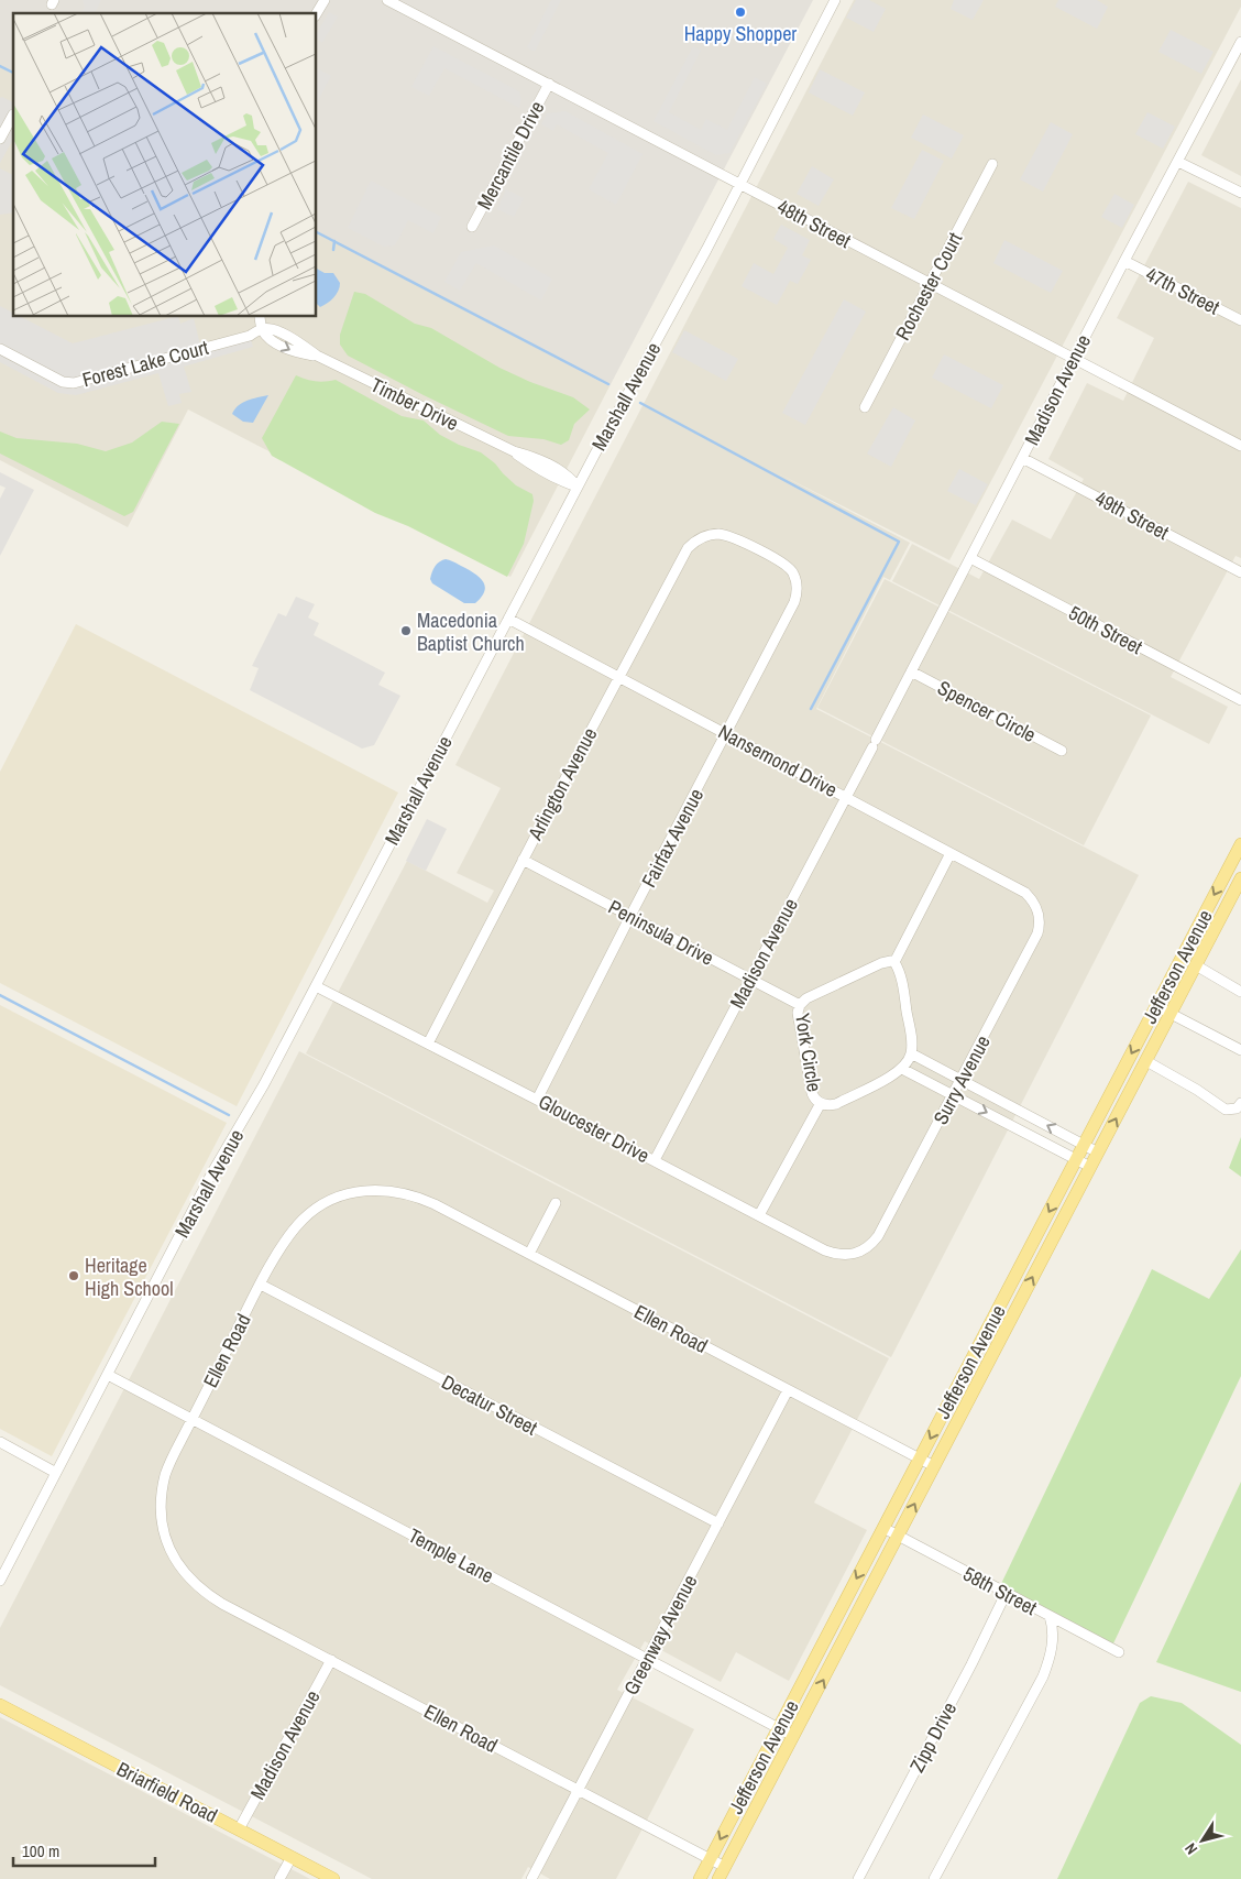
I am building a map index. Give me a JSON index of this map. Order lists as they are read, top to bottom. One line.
{"streets":{"main road":["Jefferson Avenue","Briarfield Road"],"street":["Mercantile Drive","48th Street","Rochester Court","47th Street","Forest Lake Court","Madison Avenue","Marshall Avenue","Timber Drive","49th Street","50th Street","Spencer Circle","Nansemond Drive","Arlington Avenue","Fairfax Avenue","Peninsula Drive","York Circle","Surry Avenue","Gloucester Drive","Ellen Road","Decatur Street","Temple Lane","58th Street","Greenway Avenue","Zipp Drive"]},"crossings":[["Mercantile Drive","48th Street"],["48th Street","Rochester Court"],["48th Street","Madison Avenue"],["48th Street","Marshall Avenue"],["47th Street","Madison Avenue"],["Forest Lake Court","Timber Drive"],["Madison Avenue","49th Street"],["Madison Avenue","50th Street"],["Madison Avenue","Spencer Circle"],["Madison Avenue","Nansemond Drive"],["Madison Avenue","Peninsula Drive"],["Madison Avenue","Gloucester Drive"],["Madison Avenue","Ellen Road"],["Madison Avenue","Briarfield Road"],["Marshall Avenue","Timber Drive"],["Marshall Avenue","Nansemond Drive"],["Marshall Avenue","Gloucester Drive"],["Marshall Avenue","Temple Lane"],["Nansemond Drive","Arlington Avenue"],["Nansemond Drive","Fairfax Avenue"],["Nansemond Drive","Surry Avenue"],["Arlington Avenue","Fairfax Avenue"],["Arlington Avenue","Peninsula Drive"],["Arlington Avenue","Gloucester Drive"],["Fairfax Avenue","Peninsula Drive"],["Fairfax Avenue","Gloucester Drive"],["Peninsula Drive","York Circle"],["Jefferson Avenue","Ellen Road"],["Jefferson Avenue","Temple Lane"],["Jefferson Avenue","58th Street"],["York Circle","Gloucester Drive"],["Surry Avenue","Gloucester Drive"],["Ellen Road","Decatur Street"],["Ellen Road","Temple Lane"],["Ellen Road","Greenway Avenue"],["Decatur Street","Greenway Avenue"],["Temple Lane","Greenway Avenue"],["58th Street","Zipp Drive"]],"places":["Happy Shopper","Macedonia Baptist Church","Heritage High School"],"scale_bar":"100 m","north":"bottom left"}
